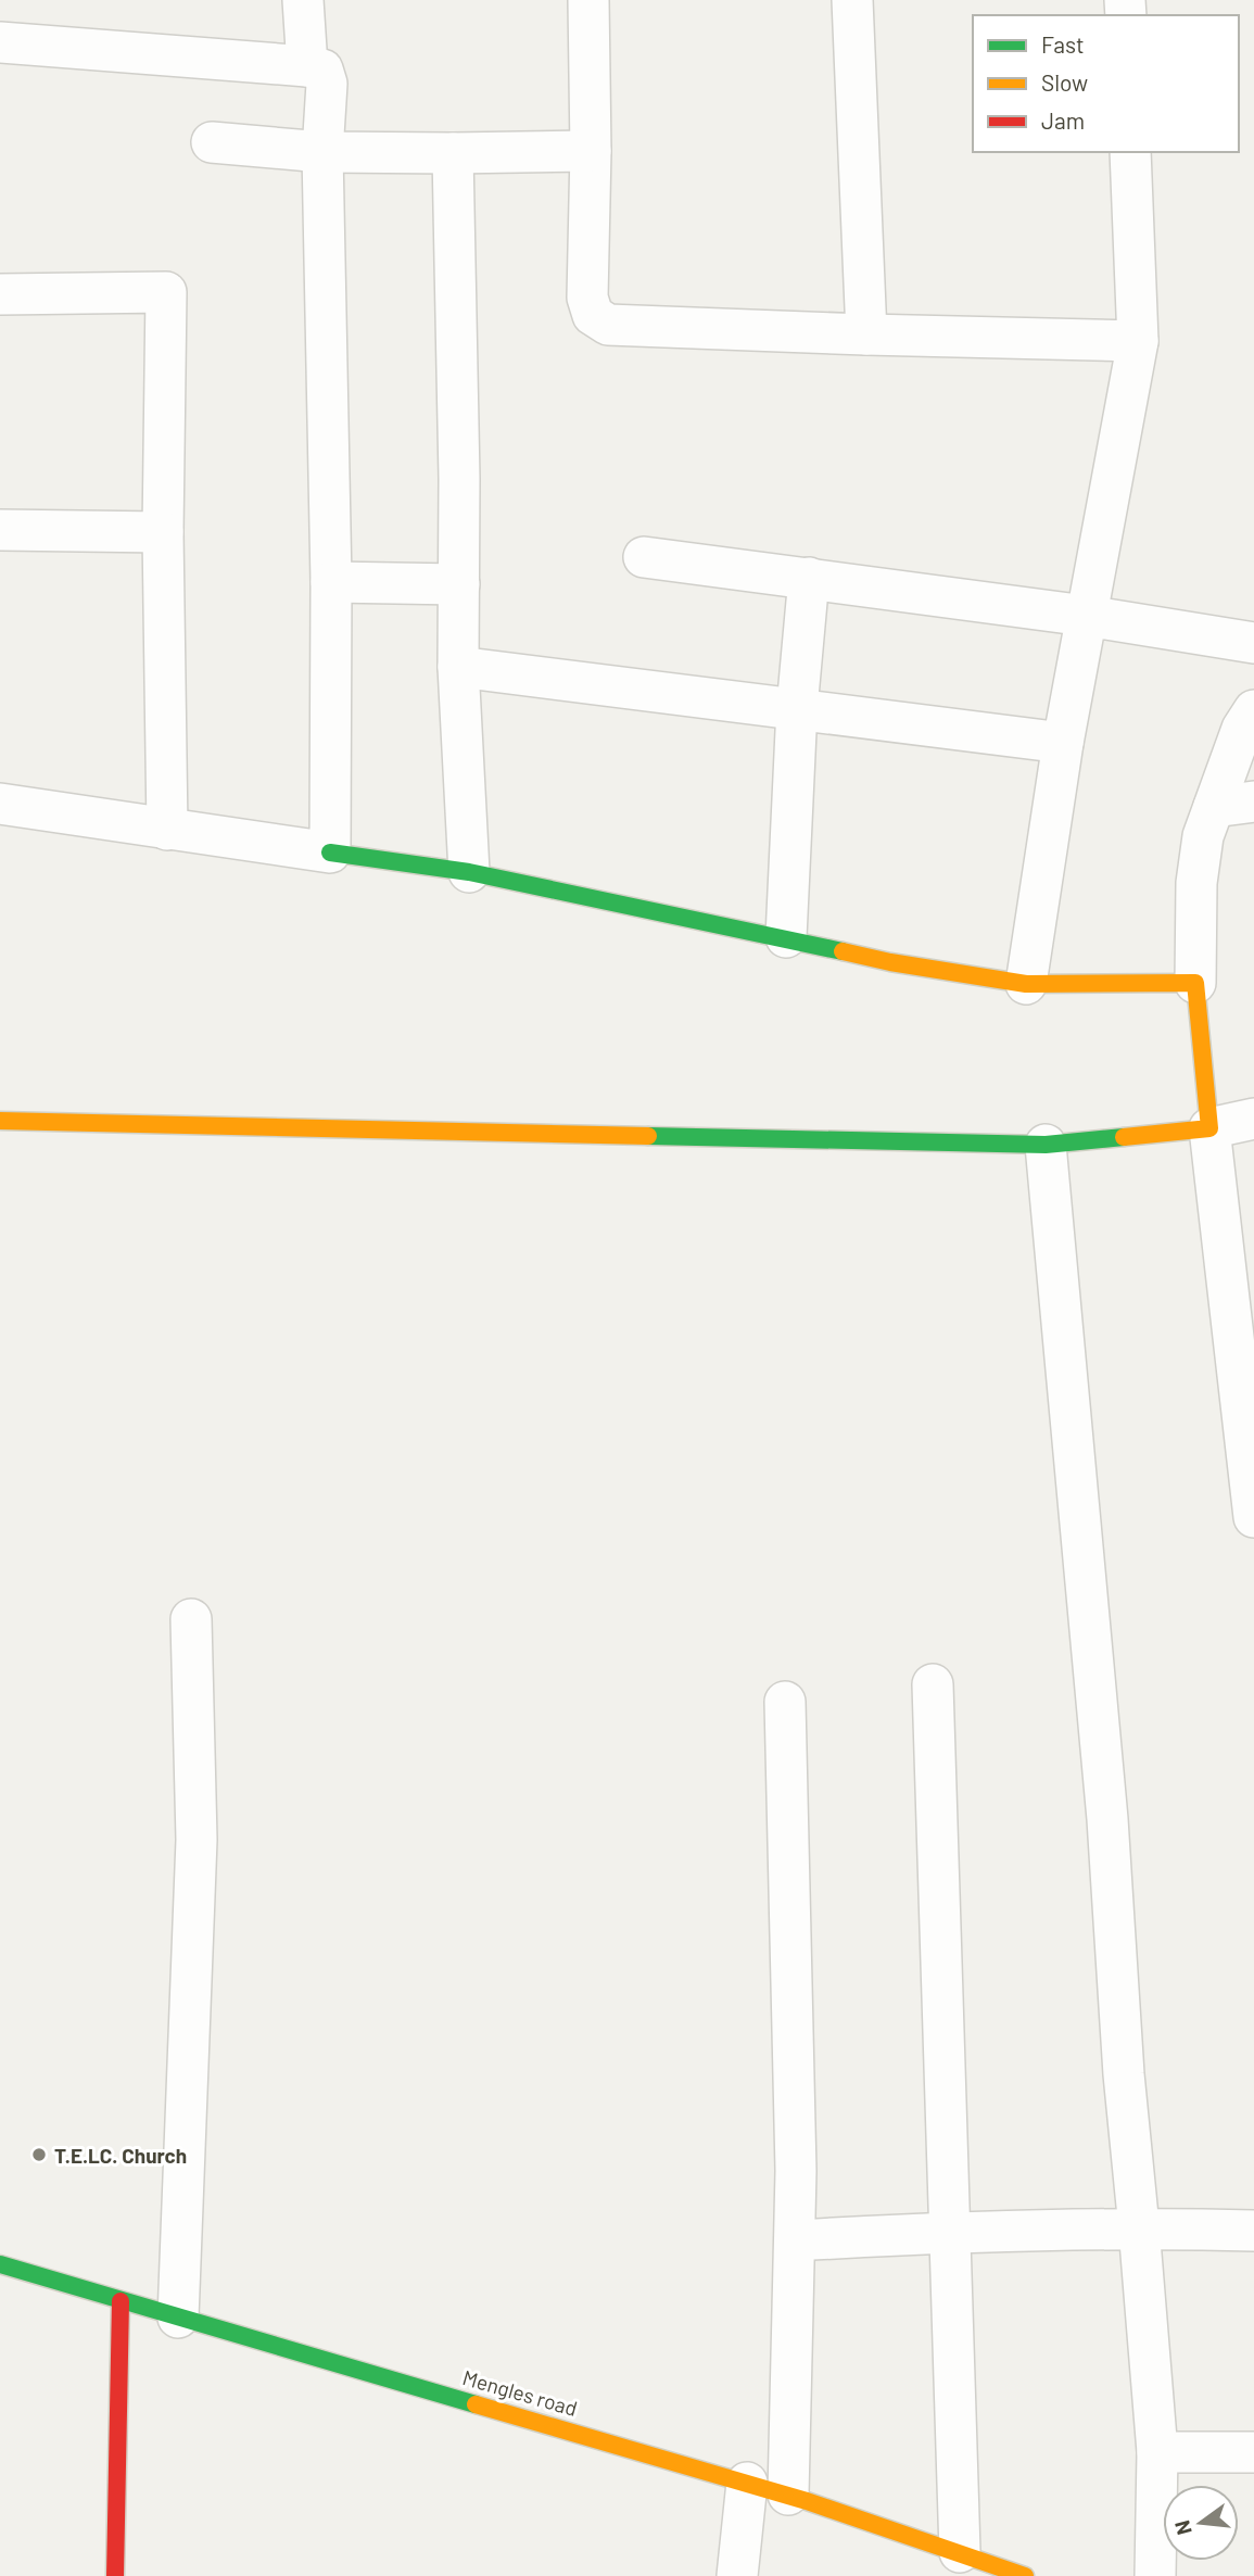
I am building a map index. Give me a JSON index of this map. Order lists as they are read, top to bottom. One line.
{"streets":{"street":["Mengles road"]},"places":["T.E.LC. Church"],"legend":["Fast","Slow","Jam"],"north":"left"}
